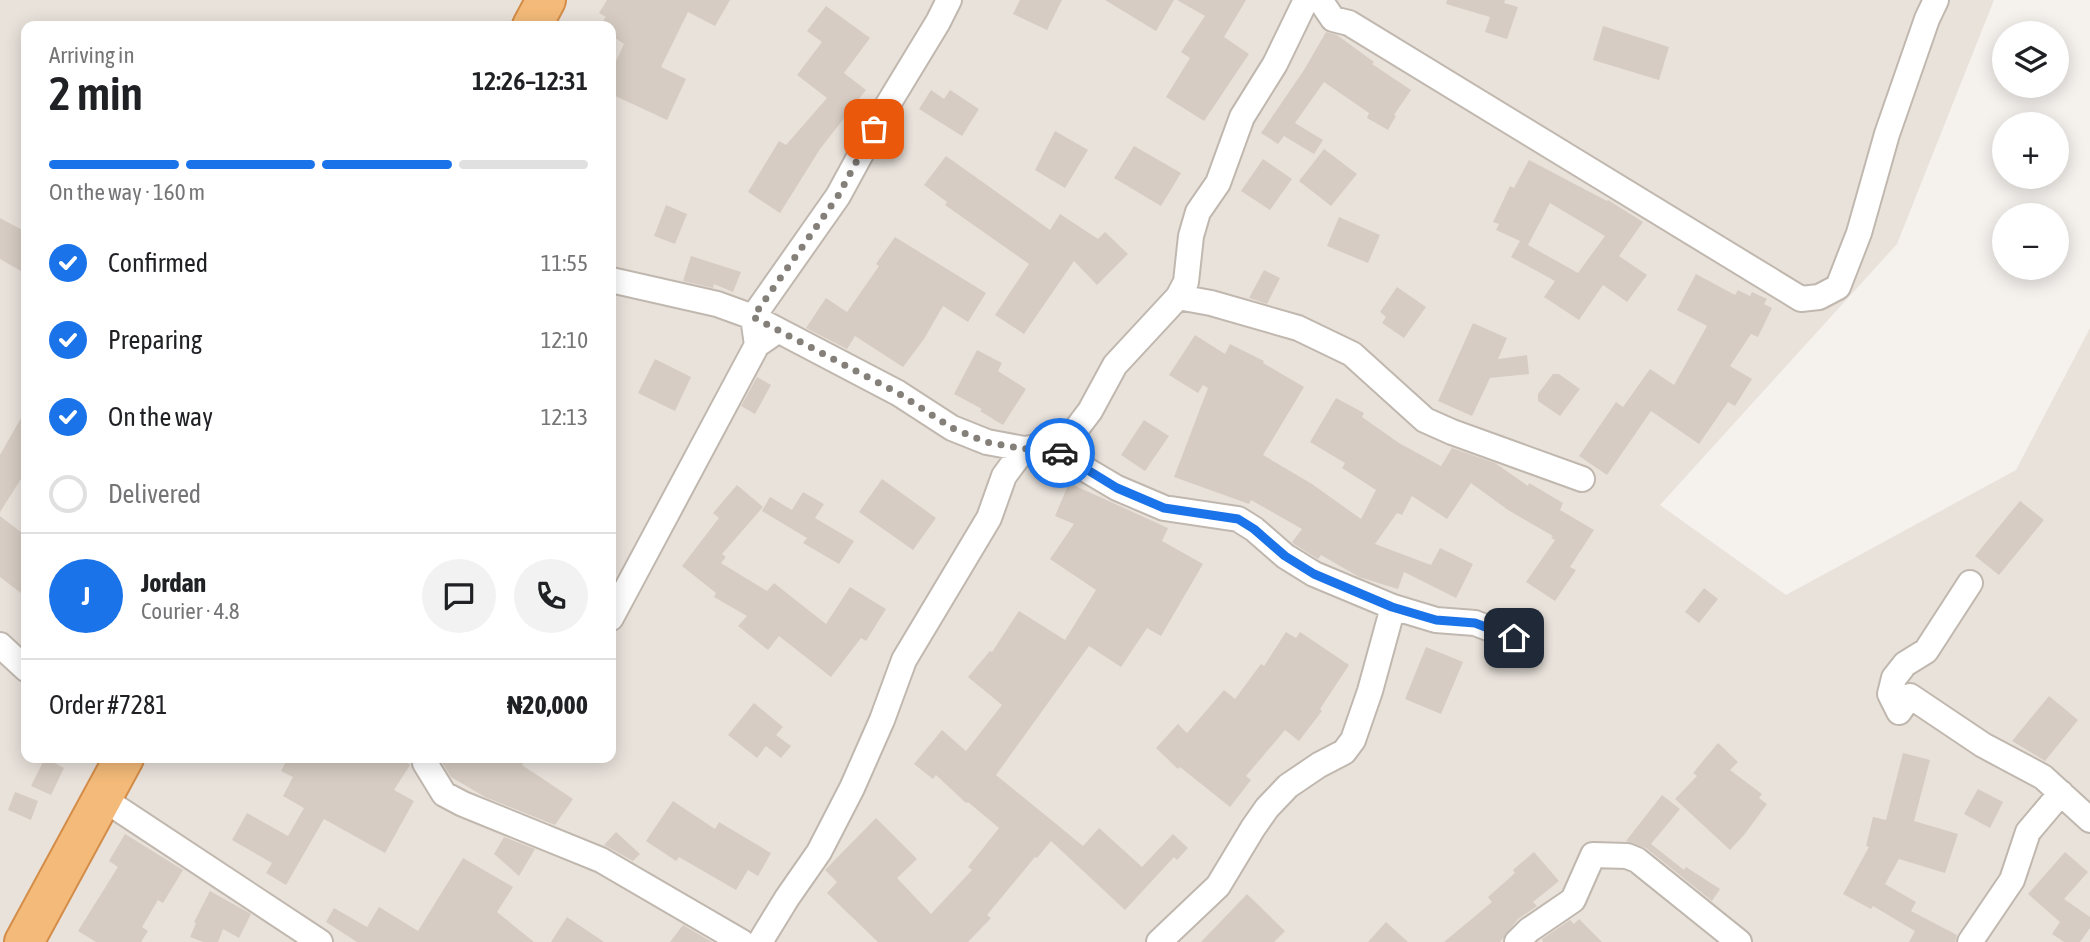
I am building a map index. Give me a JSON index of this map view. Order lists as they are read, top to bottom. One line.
{"page":{"map_buttons":["+","−"],"heading":["2 min","Arriving in","12:26–12:31"],"panel":["Jordan","Courier · 4.8","Order #7281","₦20,000"],"bar":"On the way · 160 m","list":[["Confirmed","11:55"],["Preparing","12:10"],["On the way","12:13"],"Delivered"],"round":"J"}}
